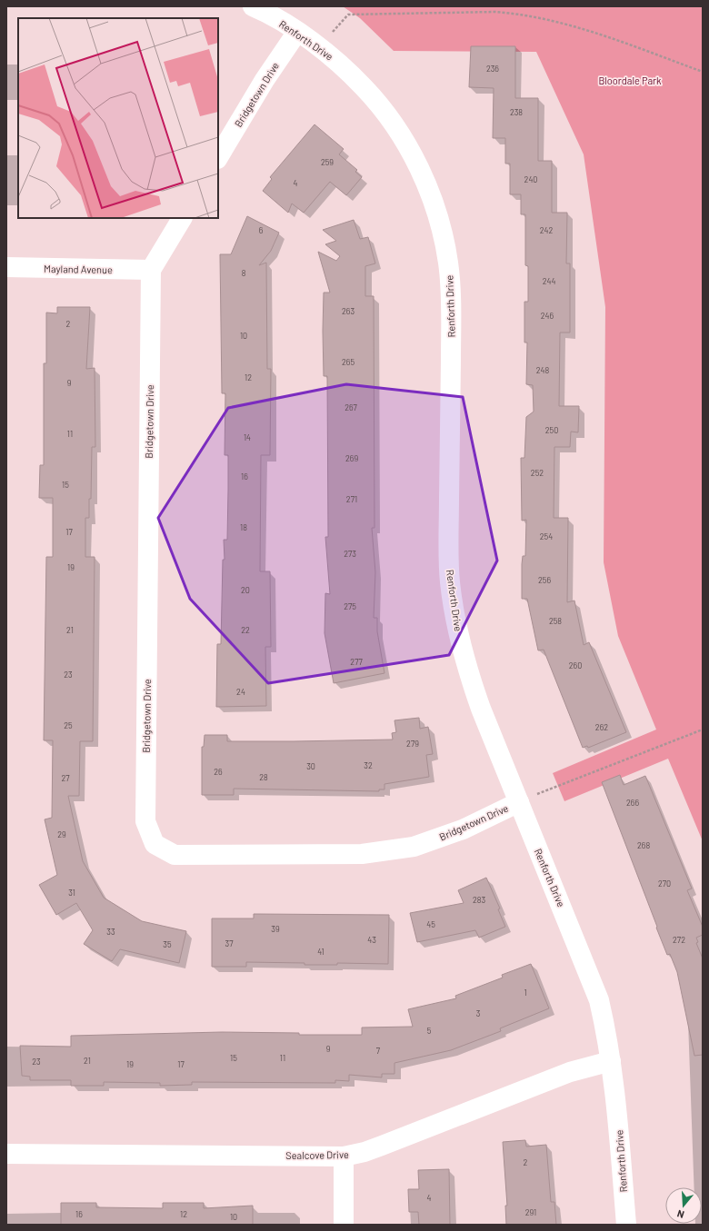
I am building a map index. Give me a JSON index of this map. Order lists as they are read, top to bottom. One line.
{"streets":{"street":["Renforth Drive","Bridgetown Drive","Mayland Avenue","Sealcove Drive"]},"crossings":[["Renforth Drive","Bridgetown Drive"],["Renforth Drive","Sealcove Drive"],["Bridgetown Drive","Mayland Avenue"]],"parks":["Bloordale Park"],"house_numbers":["236","238","259","240","4","6","242","8","244","263","246","2","10","265","248","12","9","267","250","11","14","269","252","16","15","271","18","17","254","273","19","256","20","275","258","21","22","277","260","23","24","25","262","279","32","30","26","28","27","266","29","268","270","31","283","45","39","33","43","272","37","35","41","1","3","5","9","7","15","11","21","23","19","17","2","4","291","16","12","10"],"north":"bottom"}
